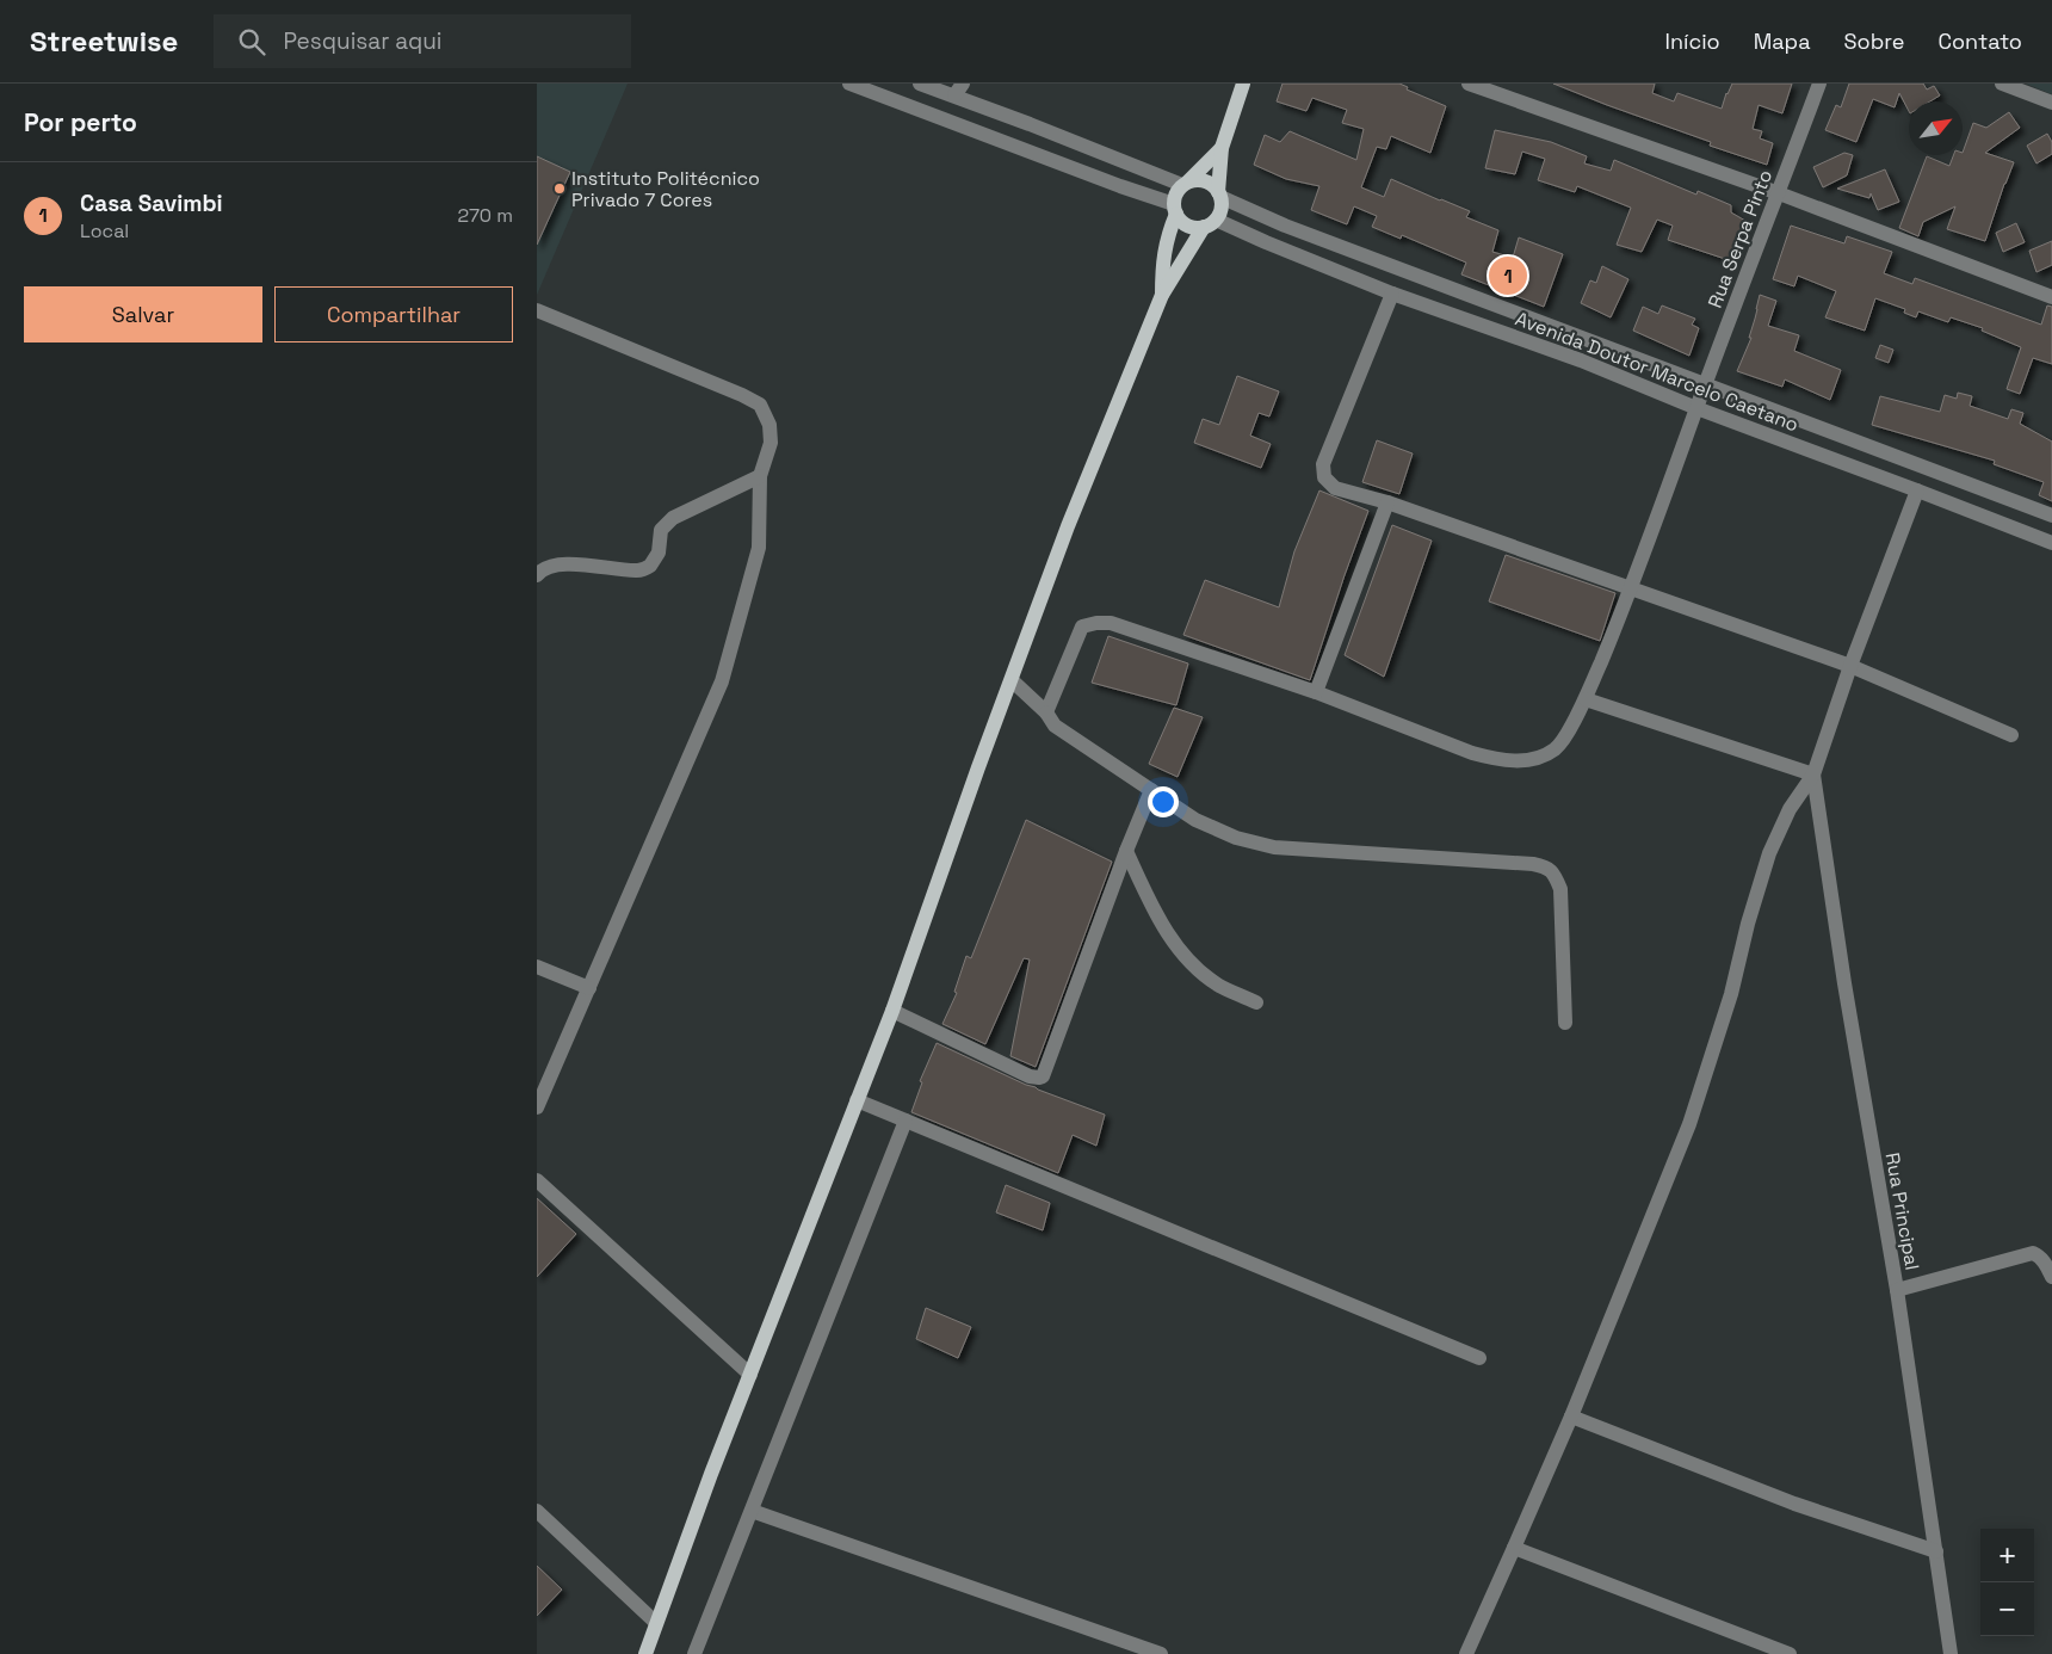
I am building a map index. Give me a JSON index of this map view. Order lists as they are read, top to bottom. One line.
{"streets":{"main road":["Avenida Doutor Marcelo Caetano"],"street":["Rua Serpa Pinto","Rua Principal"]},"crossings":[["Rua Serpa Pinto","Avenida Doutor Marcelo Caetano"]],"places":["Instituto Politécnico Privado 7 Cores"],"north":"top right","page":{"header":"Streetwise","search":"Pesquisar aqui","nav":["Início","Mapa","Sobre","Contato"],"heading":"Por perto","list":[{"mark":"1","name":"Casa Savimbi","note":"Local","value":"270 m"}],"pins":"1","buttons":["Salvar","Compartilhar"],"map_buttons":["+","−"]}}
